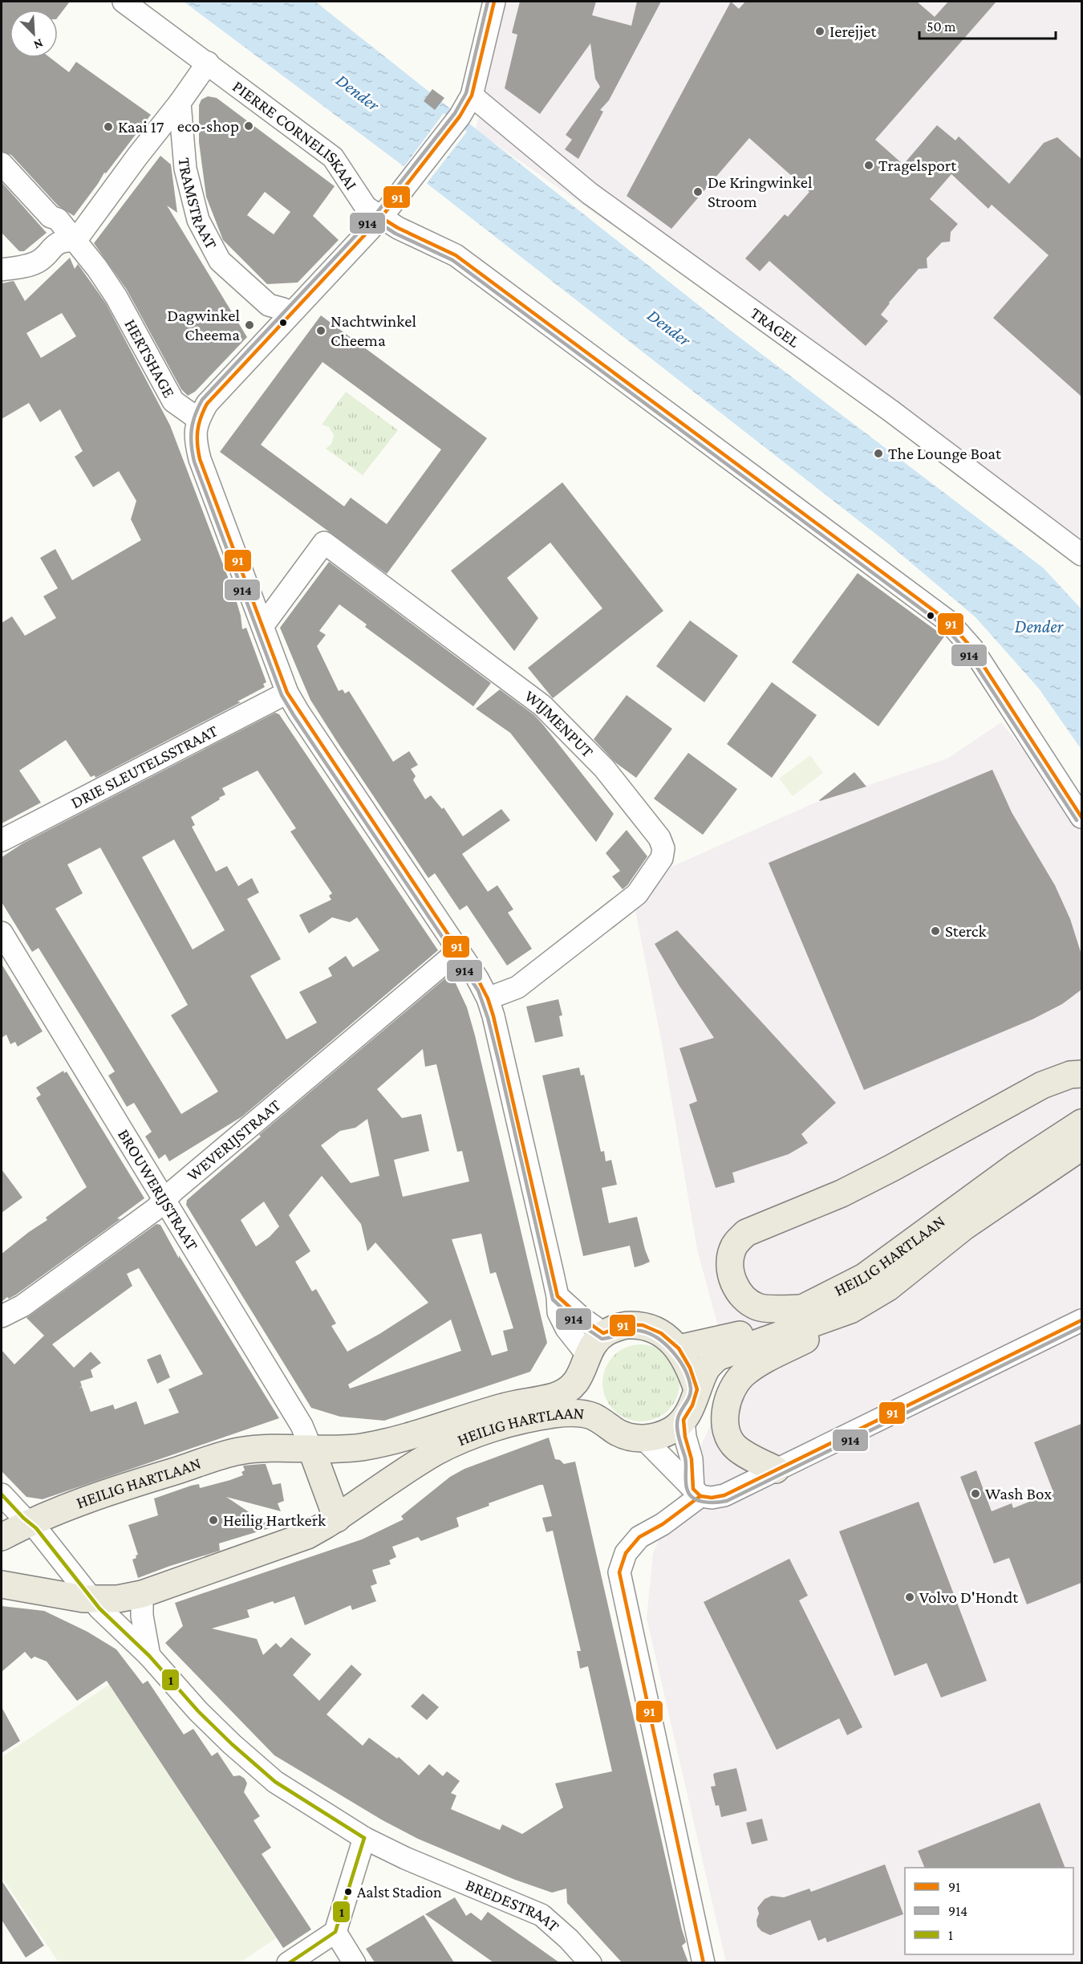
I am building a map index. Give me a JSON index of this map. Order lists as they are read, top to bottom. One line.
{"streets":{"main road":["HEILIG HARTLAAN"],"street":["PIERRE CORNELISKAAI","TRAMSTRAAT","TRAGEL","HERTSHAGE","WIJMENPUT","DRIE SLEUTELSSTRAAT","WEVERIJSTRAAT","BROUWERIJSTRAAT","BREDESTRAAT"]},"crossings":[["WEVERIJSTRAAT","BROUWERIJSTRAAT"],["BROUWERIJSTRAAT","HEILIG HARTLAAN"],["HEILIG HARTLAAN","BREDESTRAAT"]],"water":["Dender"],"places":["Ierejjet","eco-shop","Kaai 17","Tragelsport","De Kringwinkel Stroom","Dagwinkel Cheema","Nachtwinkel Cheema","The Lounge Boat","Sterck","Wash Box","Heilig Hartkerk","Volvo D'Hondt","Aalst Stadion"],"lines":["transit line 91","transit line 914","transit line 1"],"legend":["91","914","1"],"scale_bar":"50 m","north":"bottom right"}
